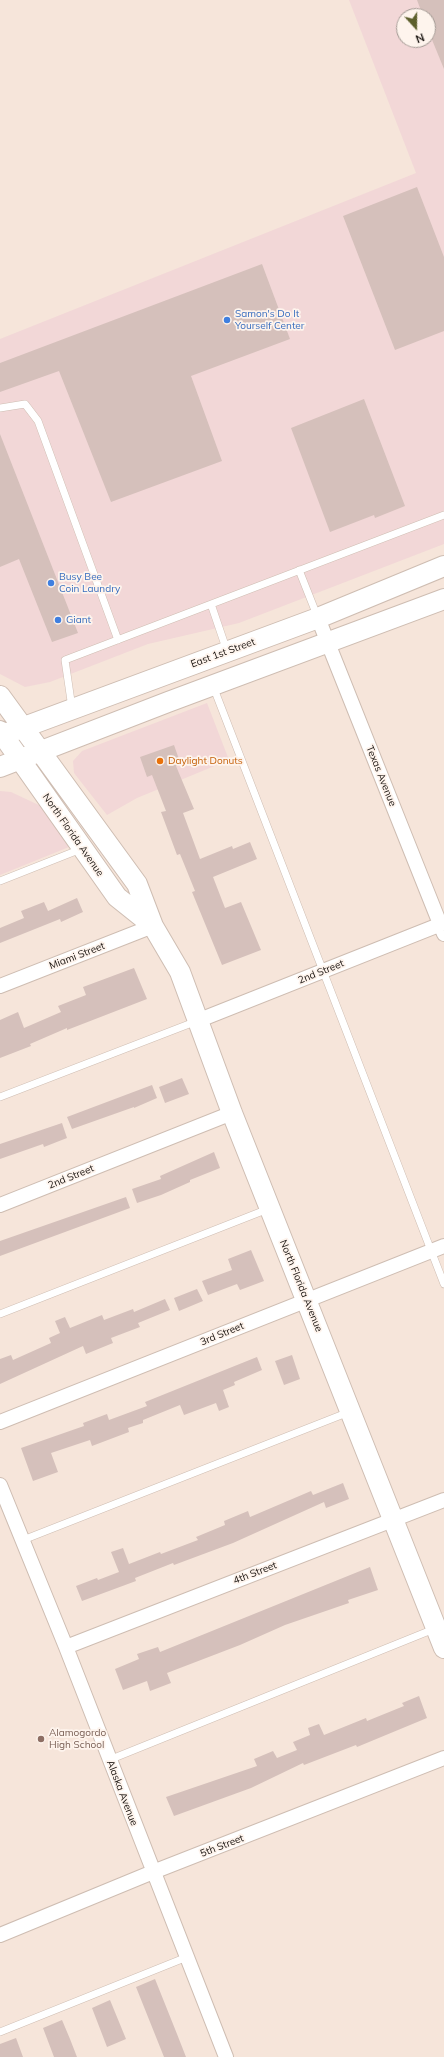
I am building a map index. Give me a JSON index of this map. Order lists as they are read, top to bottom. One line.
{"streets":{"main road":["East 1st Street","North Florida Avenue"],"street":["Texas Avenue","Miami Street","2nd Street","3rd Street","4th Street","Alaska Avenue","5th Street"]},"crossings":[["East 1st Street","Texas Avenue"],["East 1st Street","North Florida Avenue"],["Texas Avenue","2nd Street"],["North Florida Avenue","Miami Street"],["North Florida Avenue","2nd Street"],["North Florida Avenue","3rd Street"],["North Florida Avenue","4th Street"],["4th Street","Alaska Avenue"],["Alaska Avenue","5th Street"]],"places":["Samon's Do It Yourself Center","Busy Bee Coin Laundry","Giant","Daylight Donuts","Alamogordo High School"],"north":"bottom"}
